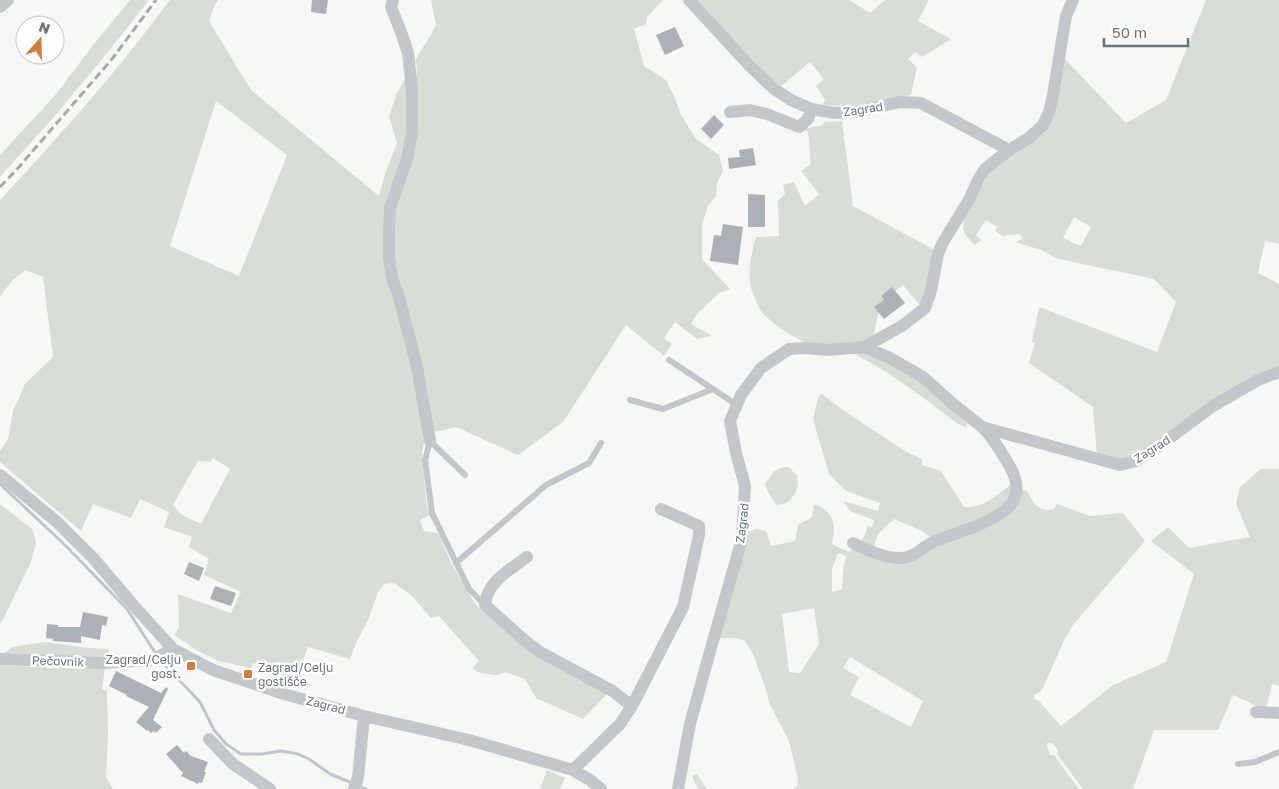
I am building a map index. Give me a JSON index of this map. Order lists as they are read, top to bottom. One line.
{"streets":{"street":["Zagrad","Pečovnik"]},"crossings":[["Zagrad","Pečovnik"]],"places":{"transit":["Zagrad/Celju gost.","Zagrad/Celju gostišče"]},"scale_bar":"50 m","north":"top"}
